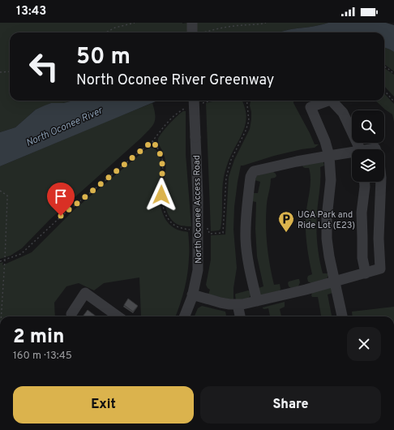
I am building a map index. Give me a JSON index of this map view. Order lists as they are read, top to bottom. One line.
{"streets":{"street":["North Oconee Access Road"]},"water":["North Oconee River"],"places":{"parking":["UGA Park and Ride Lot (E23)"]},"page":{"status":"13:43","turn":["50 m","North Oconee River Greenway"],"heading":["2 min","160 m · 13:45"],"buttons":["Exit","Share"]}}
